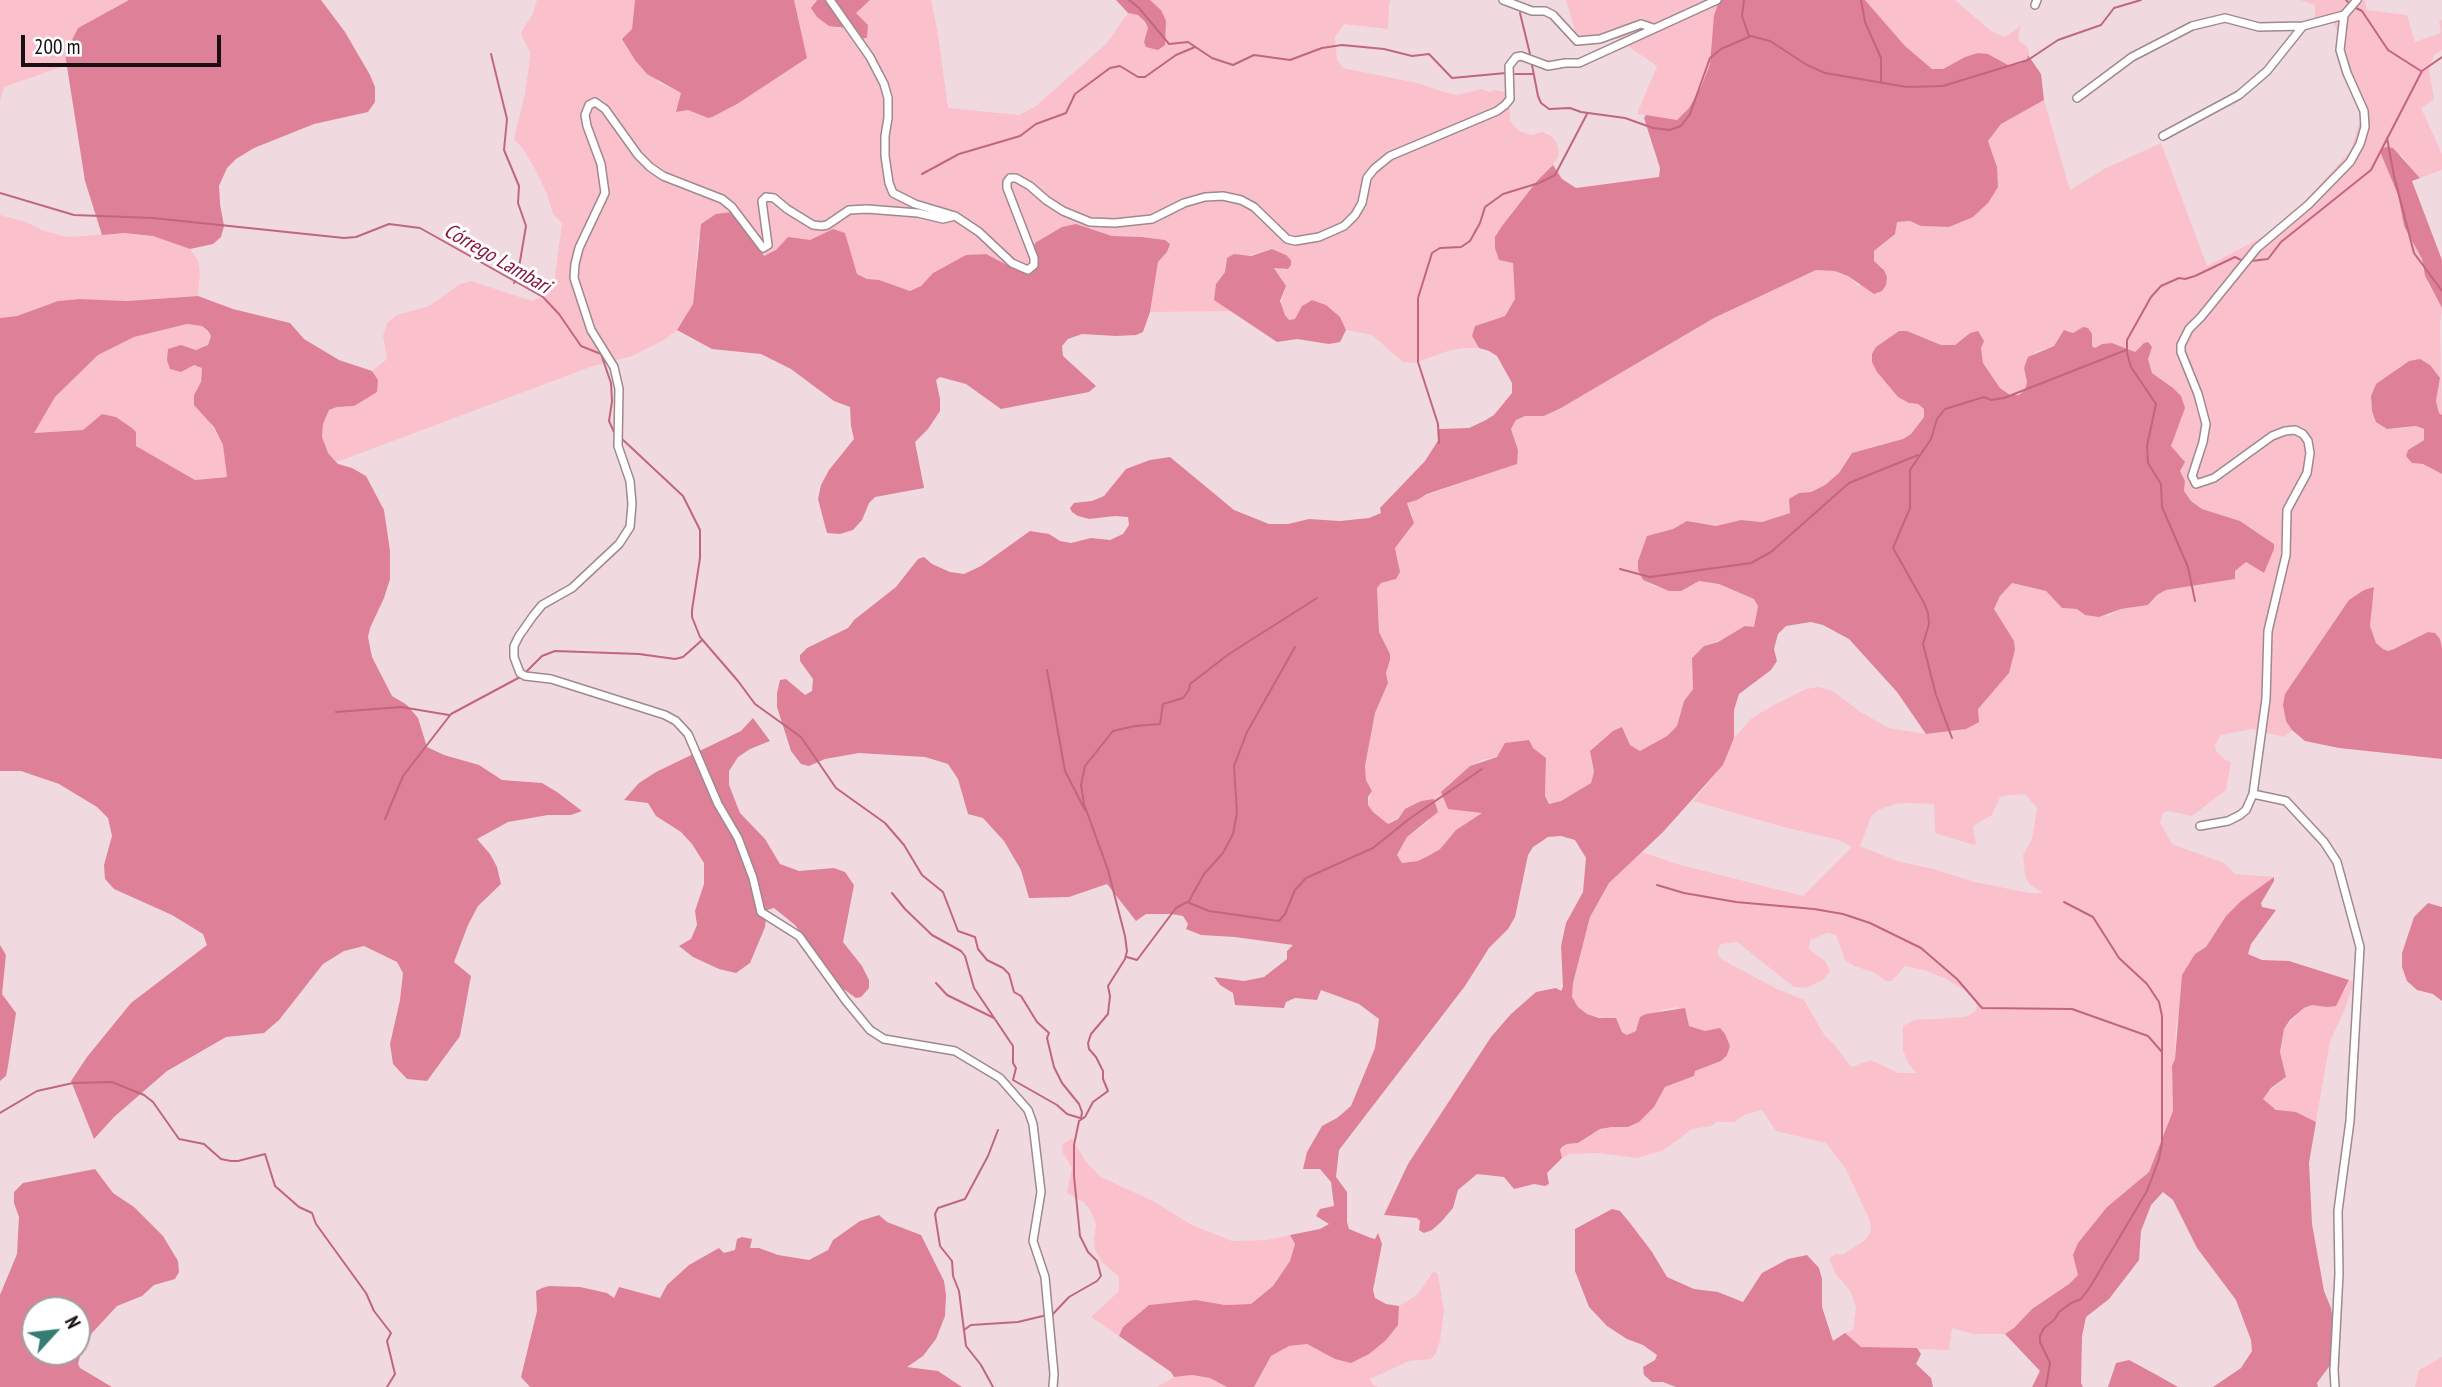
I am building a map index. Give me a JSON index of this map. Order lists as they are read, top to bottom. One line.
{"water":["Córrego Lambari"],"scale_bar":"200 m","north":"top right"}
